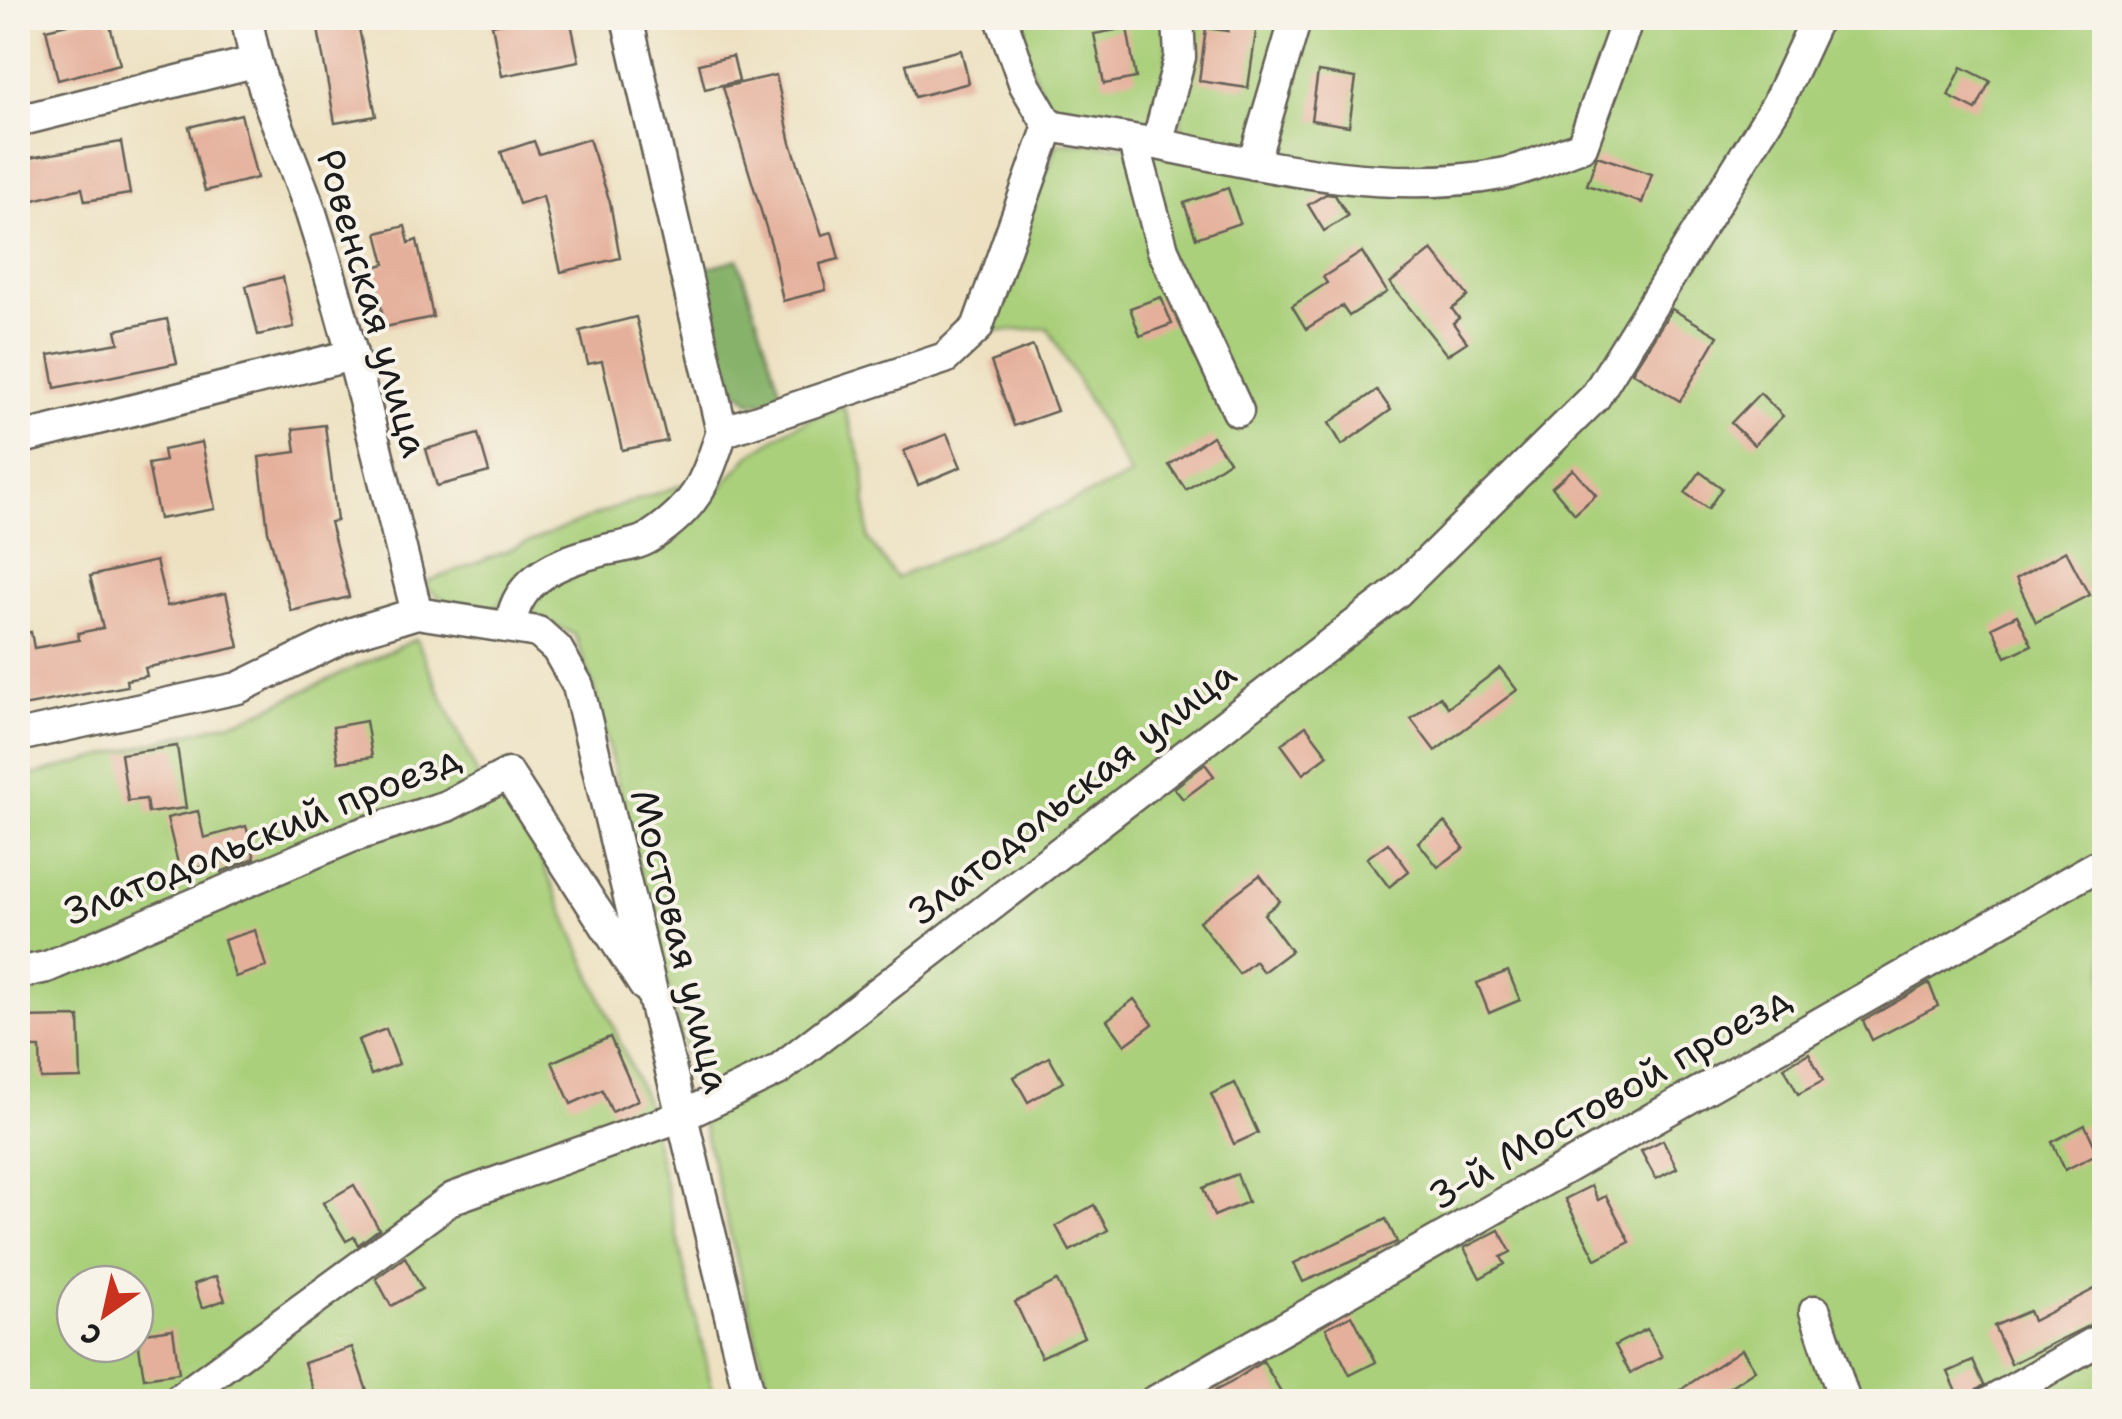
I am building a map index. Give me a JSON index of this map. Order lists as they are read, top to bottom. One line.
{"streets":{"street":["Ровенская улица","Златодольская улица","Златодольский проезд","Мостовая улица","3-й Мостовой проезд"]},"crossings":[["Ровенская улица","Мостовая улица"],["Златодольская улица","Мостовая улица"],["Златодольский проезд","Мостовая улица"]],"north":"bottom left"}
